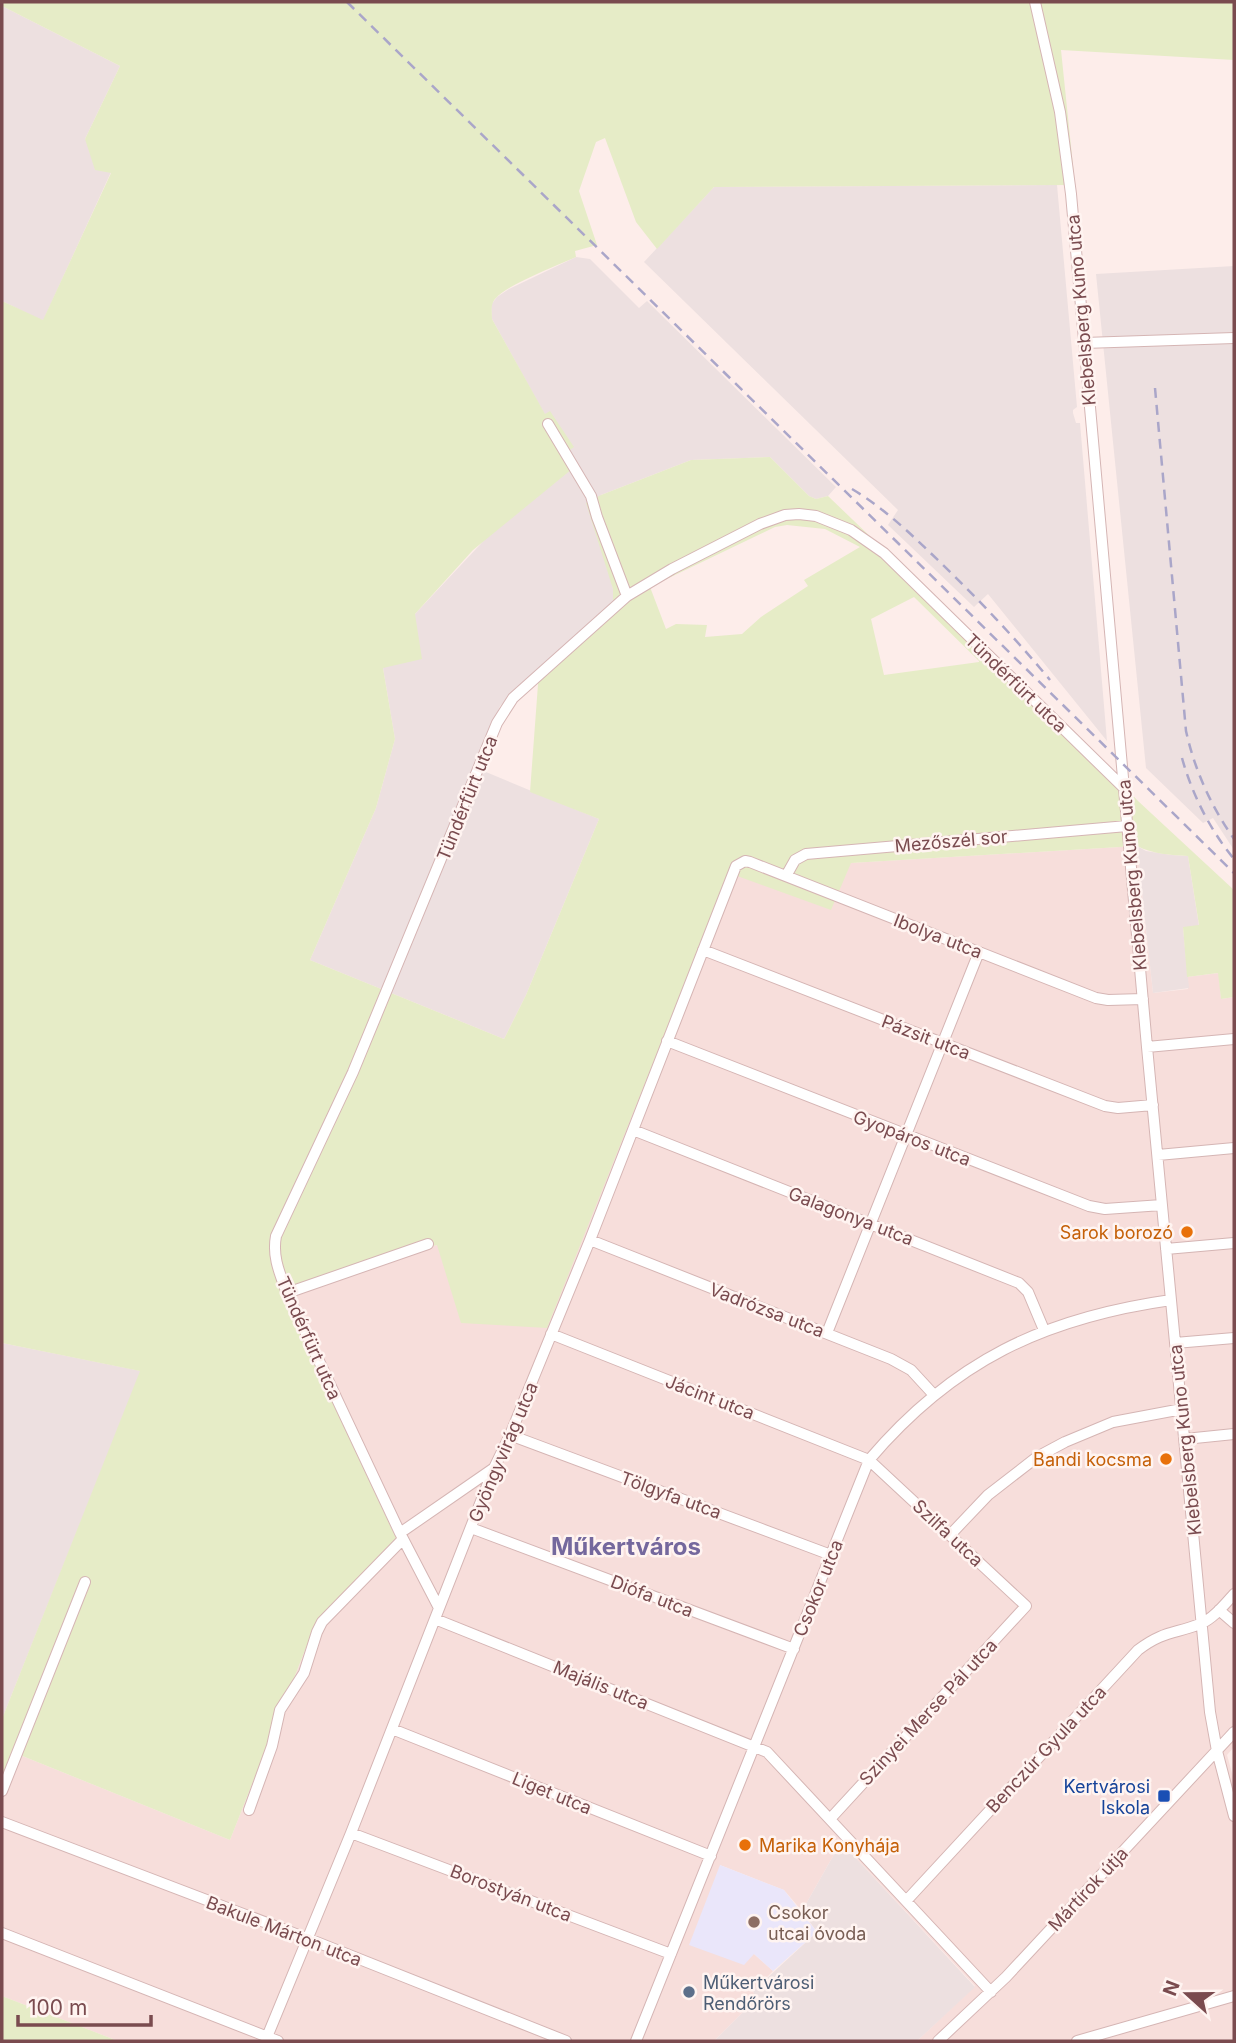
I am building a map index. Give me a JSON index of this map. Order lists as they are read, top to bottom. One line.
{"streets":{"street":["Klebelsberg Kuno utca","Tündérfürt utca","Mezőszél sor","Ibolya utca","Pázsit utca","Gyopáros utca","Galagonya utca","Vadrózsa utca","Jácint utca","Gyöngyvirág utca","Tölgyfa utca","Szilfa utca","Csokor utca","Diófa utca","Majális utca","Szinyei Merse Pál utca","Benczúr Gyula utca","Liget utca","Mártírok útja","Borostyán utca","Bakule Márton utca"]},"crossings":[["Klebelsberg Kuno utca","Tündérfürt utca"],["Klebelsberg Kuno utca","Mezőszél sor"],["Klebelsberg Kuno utca","Ibolya utca"],["Klebelsberg Kuno utca","Pázsit utca"],["Klebelsberg Kuno utca","Gyopáros utca"],["Klebelsberg Kuno utca","Csokor utca"],["Klebelsberg Kuno utca","Benczúr Gyula utca"],["Klebelsberg Kuno utca","Mártírok útja"],["Tündérfürt utca","Gyöngyvirág utca"],["Mezőszél sor","Ibolya utca"],["Ibolya utca","Gyöngyvirág utca"],["Pázsit utca","Gyöngyvirág utca"],["Gyopáros utca","Gyöngyvirág utca"],["Galagonya utca","Gyöngyvirág utca"],["Galagonya utca","Csokor utca"],["Vadrózsa utca","Gyöngyvirág utca"],["Vadrózsa utca","Csokor utca"],["Jácint utca","Gyöngyvirág utca"],["Jácint utca","Szilfa utca"],["Jácint utca","Csokor utca"],["Gyöngyvirág utca","Tölgyfa utca"],["Gyöngyvirág utca","Diófa utca"],["Gyöngyvirág utca","Majális utca"],["Gyöngyvirág utca","Liget utca"],["Gyöngyvirág utca","Borostyán utca"],["Gyöngyvirág utca","Bakule Márton utca"],["Tölgyfa utca","Csokor utca"],["Szilfa utca","Csokor utca"],["Szilfa utca","Szinyei Merse Pál utca"],["Csokor utca","Diófa utca"],["Csokor utca","Majális utca"],["Csokor utca","Liget utca"],["Csokor utca","Borostyán utca"],["Majális utca","Szinyei Merse Pál utca"]],"districts":["Műkertváros"],"places":{"other":["Sarok borozó","Bandi kocsma","Marika Konyhája","Csokor utcai óvoda","Műkertvárosi Rendőrörs"],"transit":["Kertvárosi Iskola"]},"scale_bar":"100 m","north":"left"}
